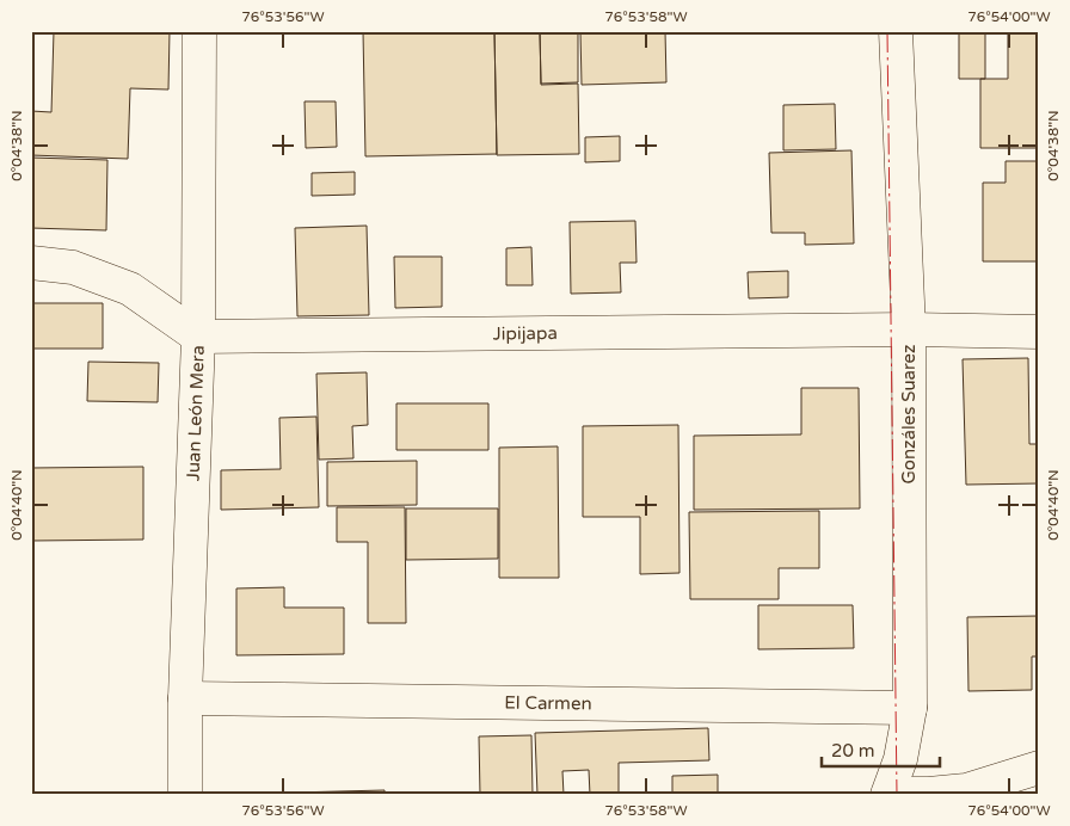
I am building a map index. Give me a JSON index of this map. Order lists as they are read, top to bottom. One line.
{"streets":{"street":["Jipijapa","Juan León Mera","Gonzáles Suarez","El Carmen"]},"crossings":[["Jipijapa","Juan León Mera"],["Jipijapa","Gonzáles Suarez"],["Juan León Mera","El Carmen"],["Gonzáles Suarez","El Carmen"]],"scale_bar":"20 m","coordinates":["76°53'56\"W","76°53'58\"W","76°54'00\"W","0°04'38\"N","0°04'40\"N"]}
